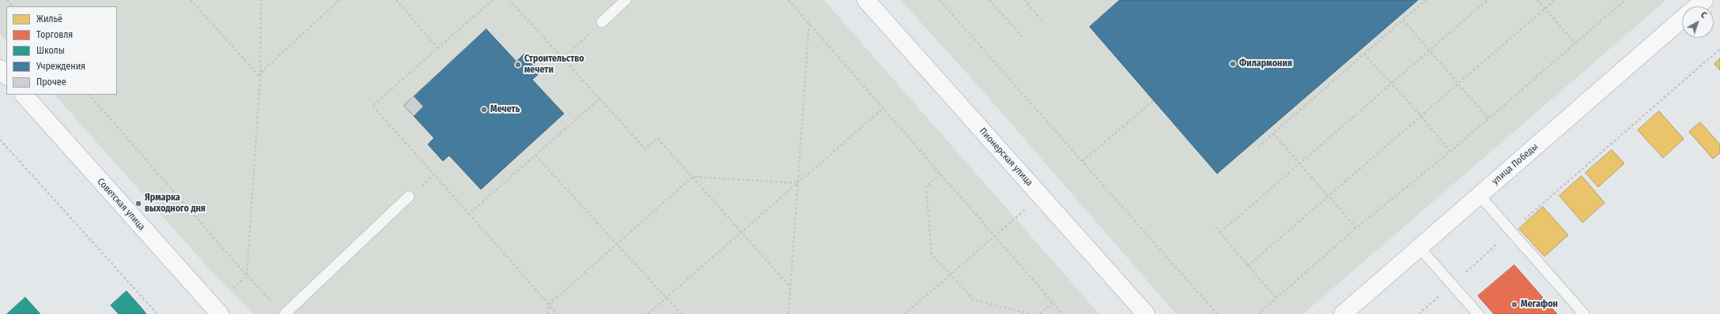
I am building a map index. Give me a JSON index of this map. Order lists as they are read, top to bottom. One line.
{"streets":{"street":["Пионерская улица","улица Победы","Советская улица"]},"places":["Филармония","Строительство мечети","Мечеть","Ярмарка выходного дня","Мегафон"],"legend":["Жильё","Торговля","Школы","Учреждения","Прочее"],"north":"top right"}
